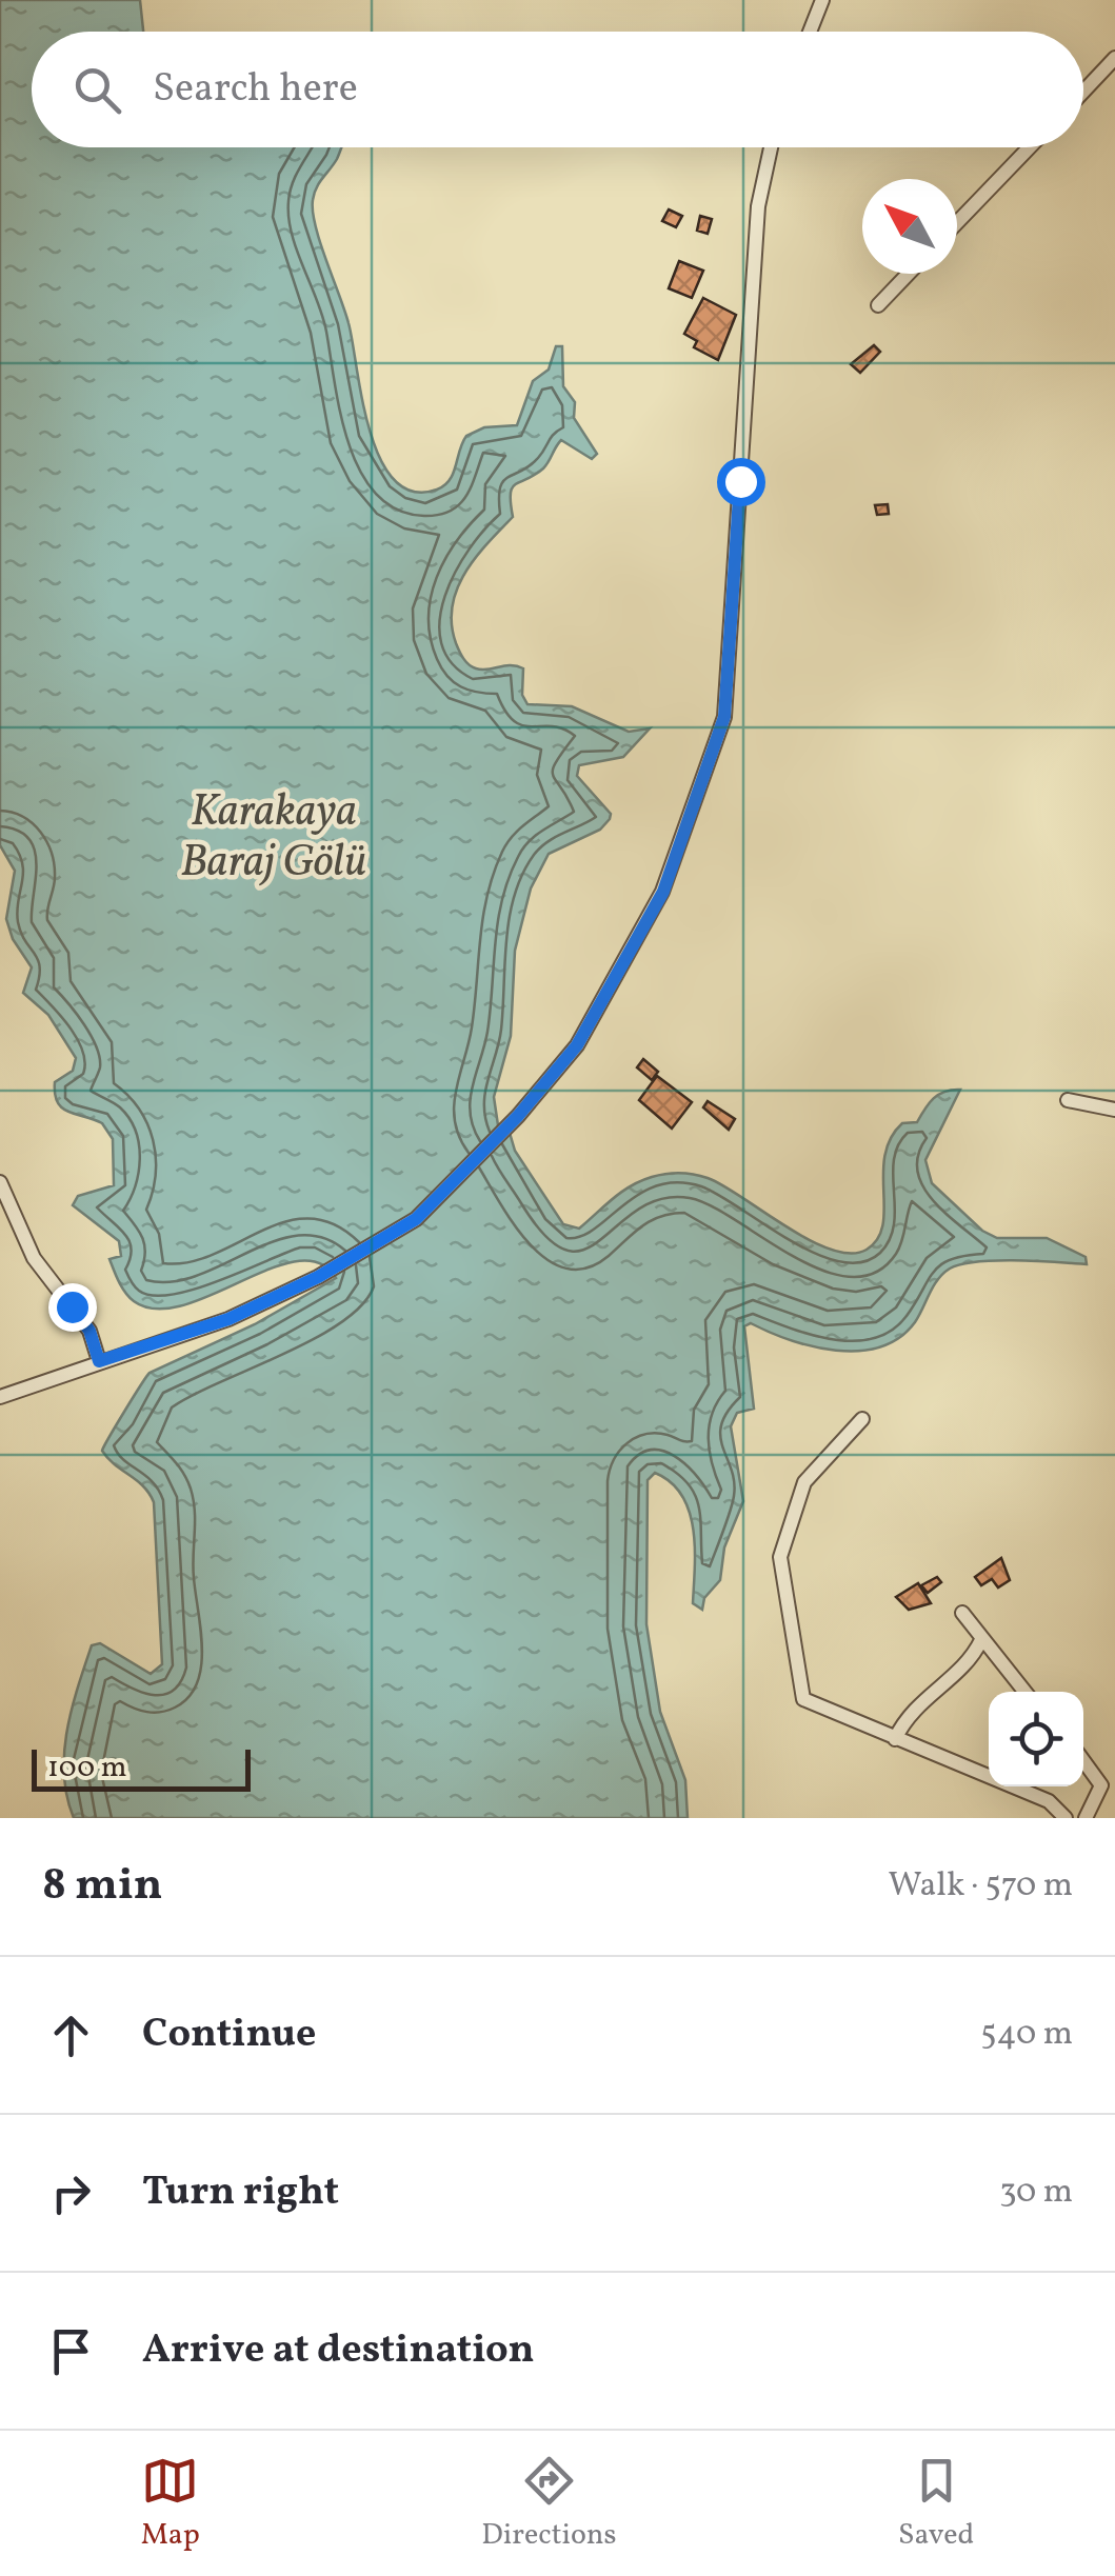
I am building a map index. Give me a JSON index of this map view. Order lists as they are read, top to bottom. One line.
{"water":["Karakaya Baraj Gölü"],"scale_bar":"100 m","north":"top left","page":{"search":"Search here","scale":"100 m","heading":["8 min","Walk · 570 m"],"list":[["Continue","540 m"],["Turn right","30 m"],"Arrive at destination"],"nav":["Map","Directions","Saved"]}}
